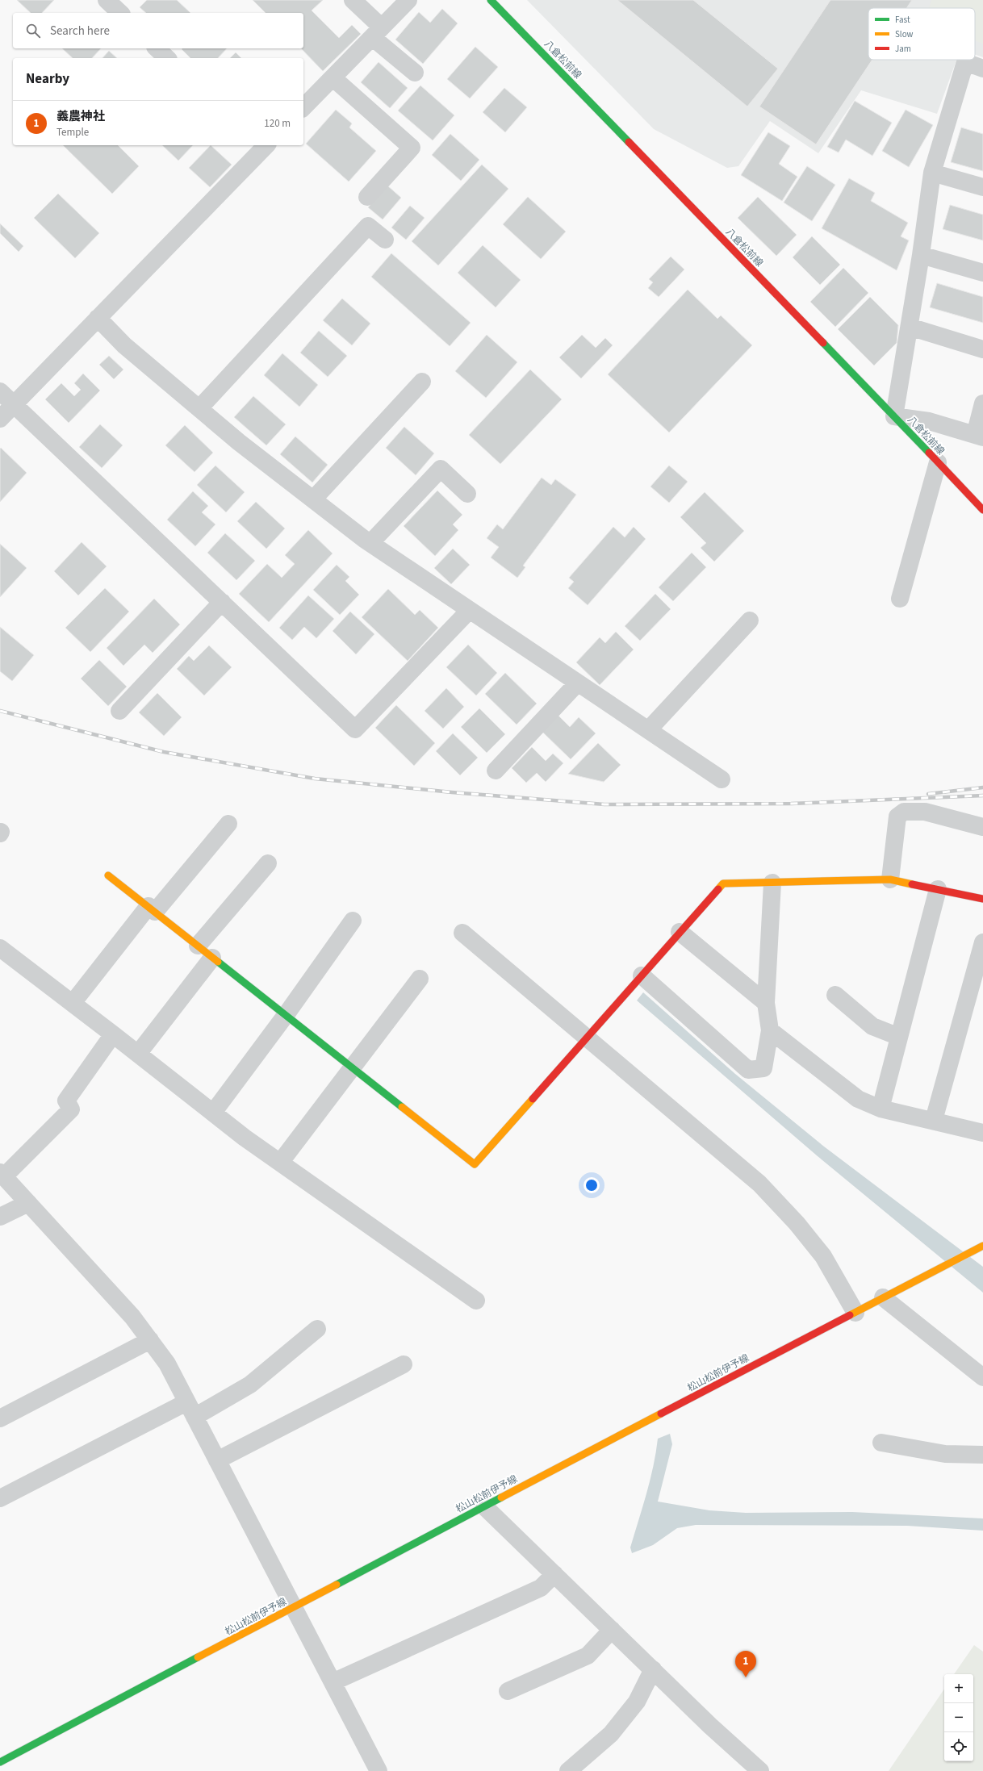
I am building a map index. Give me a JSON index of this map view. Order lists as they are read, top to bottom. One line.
{"streets":{"main road":["八倉松前線","松山松前伊予線"]},"legend":["Fast","Slow","Jam"],"page":{"search":"Search here","heading":"Nearby","list":[{"mark":"1","name":"義農神社","note":"Temple","value":"120 m"}],"pins":"1","map_buttons":["+","−"]}}
